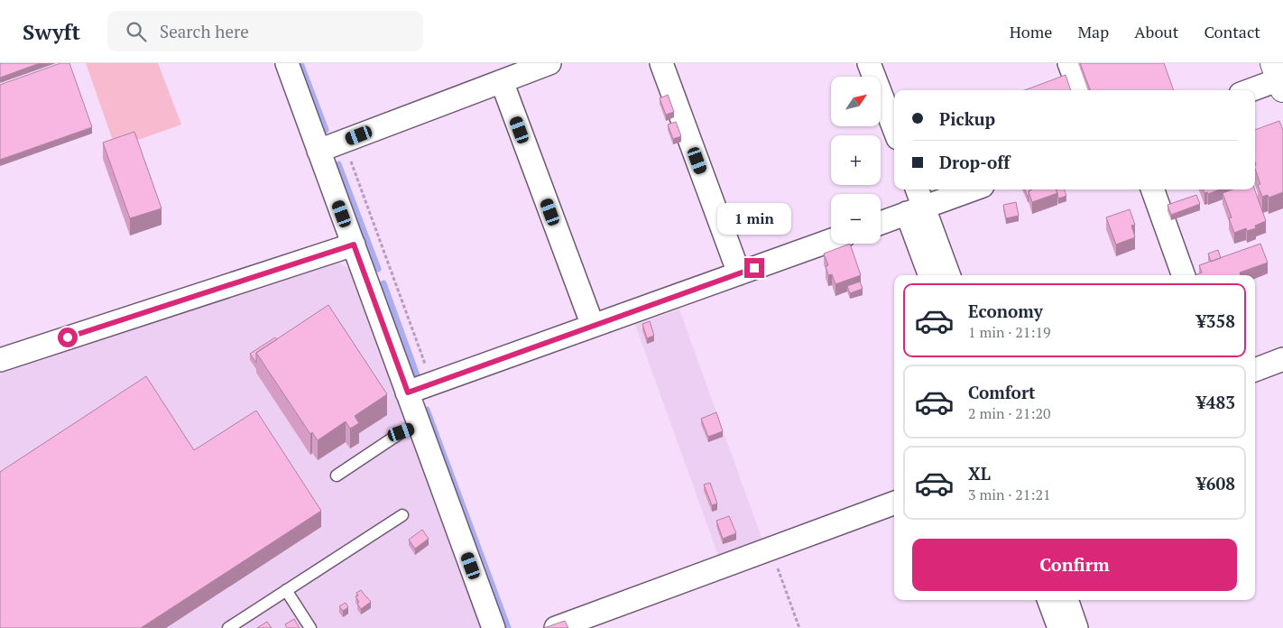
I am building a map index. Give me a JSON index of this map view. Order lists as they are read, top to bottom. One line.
{"north":"top right","page":{"header":"Swyft","search":"Search here","nav":["Home","Map","About","Contact"],"map_buttons":["+","−"],"banner":["Pickup","Drop-off"],"bubble":"1 min","list":[{"name":"Economy","note":"1 min · 21:19","value":"¥358"},{"name":"Comfort","note":"2 min · 21:20","value":"¥483"},{"name":"XL","note":"3 min · 21:21","value":"¥608"}],"buttons":"Confirm"}}
